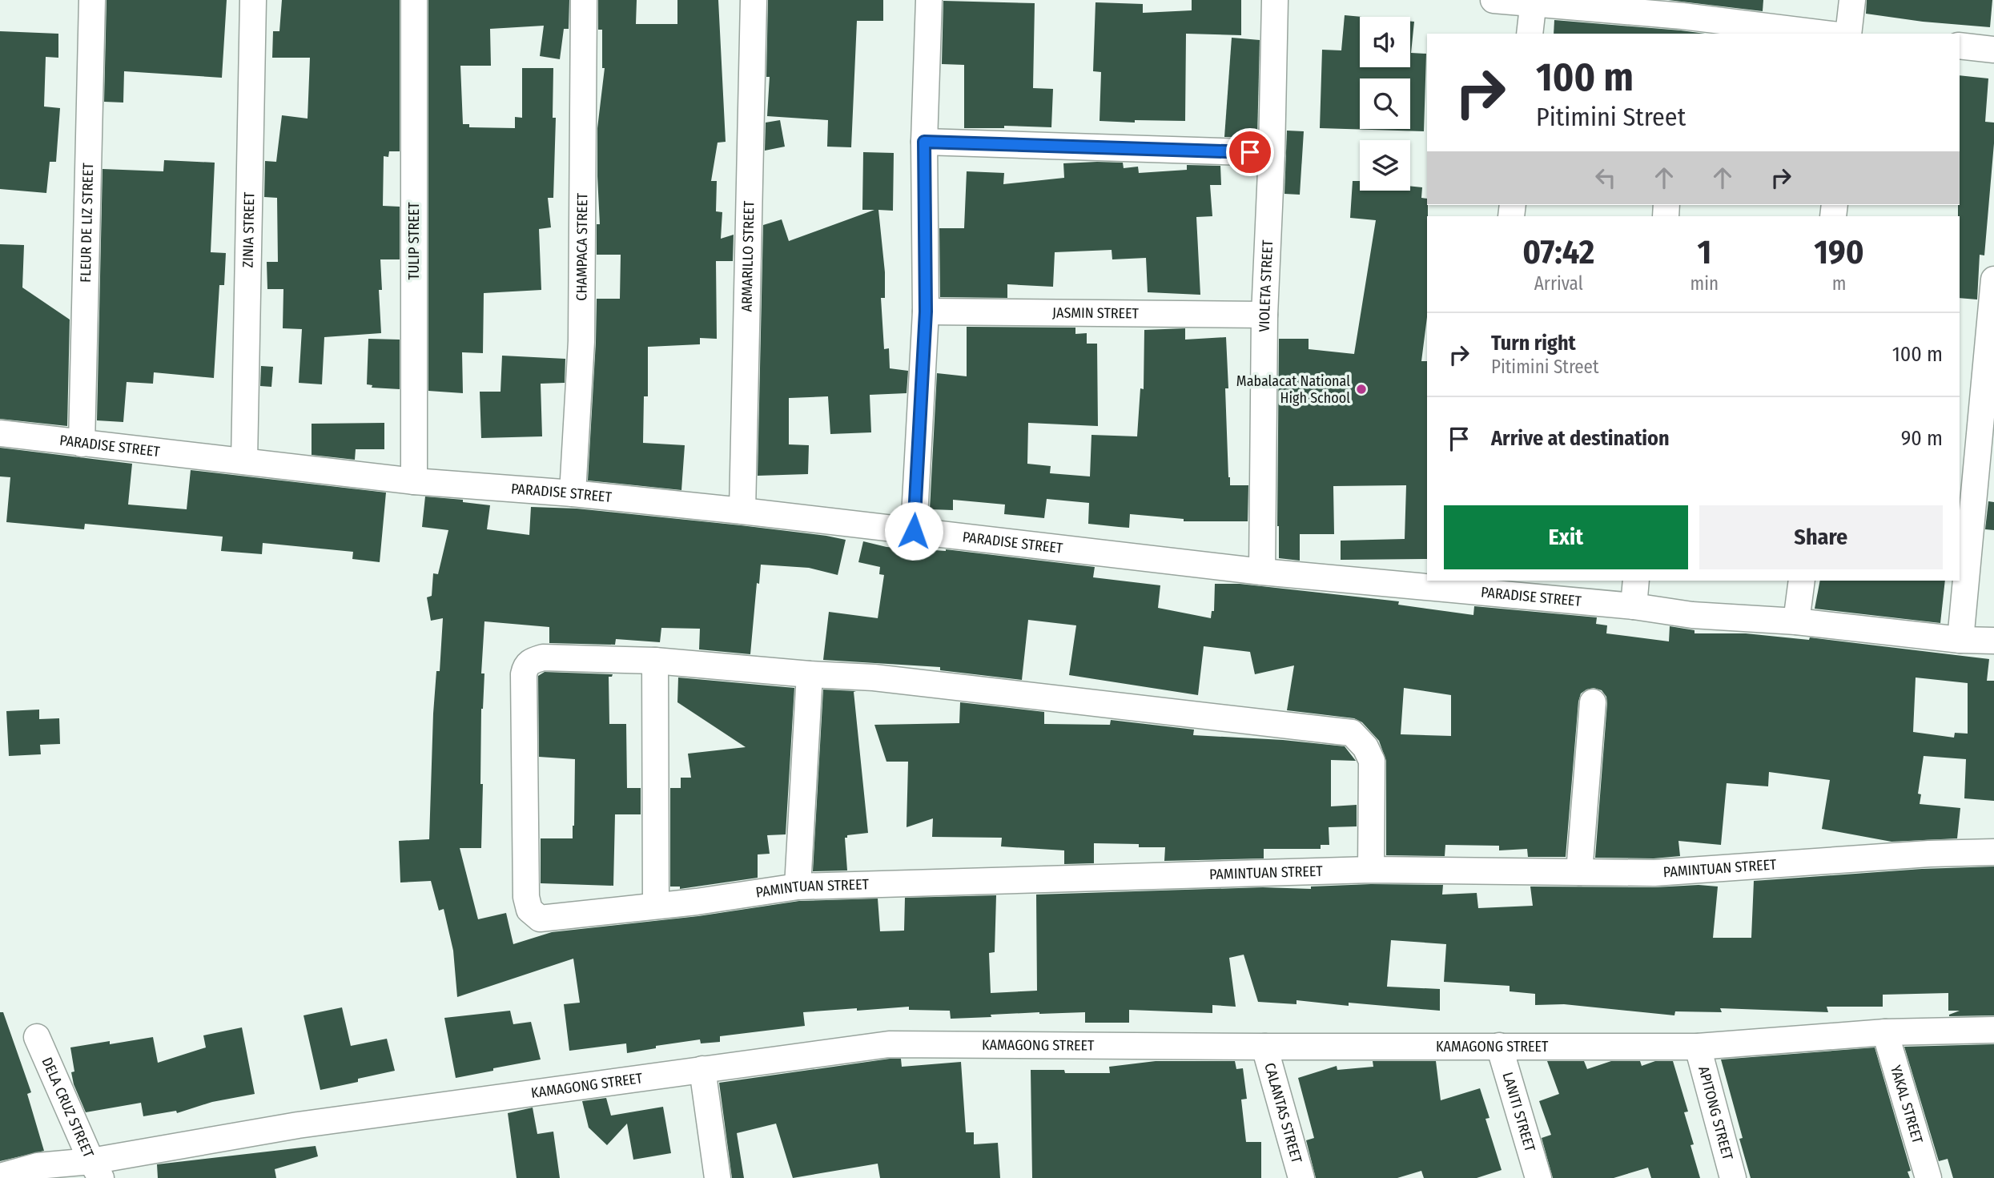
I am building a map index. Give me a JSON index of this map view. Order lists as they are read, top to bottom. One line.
{"streets":{"street":["FLEUR DE LIZ STREET","ZINIA STREET","TULIP STREET","CHAMPACA STREET","ARMARILLO STREET","VIOLETA STREET","JASMIN STREET","PARADISE STREET","PAMINTUAN STREET","KAMAGONG STREET","YAKAL STREET","DELA CRUZ STREET","CALANTAS STREET","LANITI STREET","APITONG STREET"]},"crossings":[["FLEUR DE LIZ STREET","PARADISE STREET"],["ZINIA STREET","PARADISE STREET"],["TULIP STREET","PARADISE STREET"],["CHAMPACA STREET","PARADISE STREET"],["ARMARILLO STREET","PARADISE STREET"],["VIOLETA STREET","JASMIN STREET"],["VIOLETA STREET","PARADISE STREET"],["KAMAGONG STREET","YAKAL STREET"],["KAMAGONG STREET","DELA CRUZ STREET"],["KAMAGONG STREET","CALANTAS STREET"],["KAMAGONG STREET","LANITI STREET"],["KAMAGONG STREET","APITONG STREET"]],"places":["Mabalacat National High School"],"page":{"turn":["100 m","Pitimini Street"],"eta":["07:42","Arrival","1","min","190","m"],"list":[{"name":"Turn right","note":"Pitimini Street","value":"100 m"},{"name":"Arrive at destination","value":"90 m"}],"buttons":["Exit","Share"]}}
